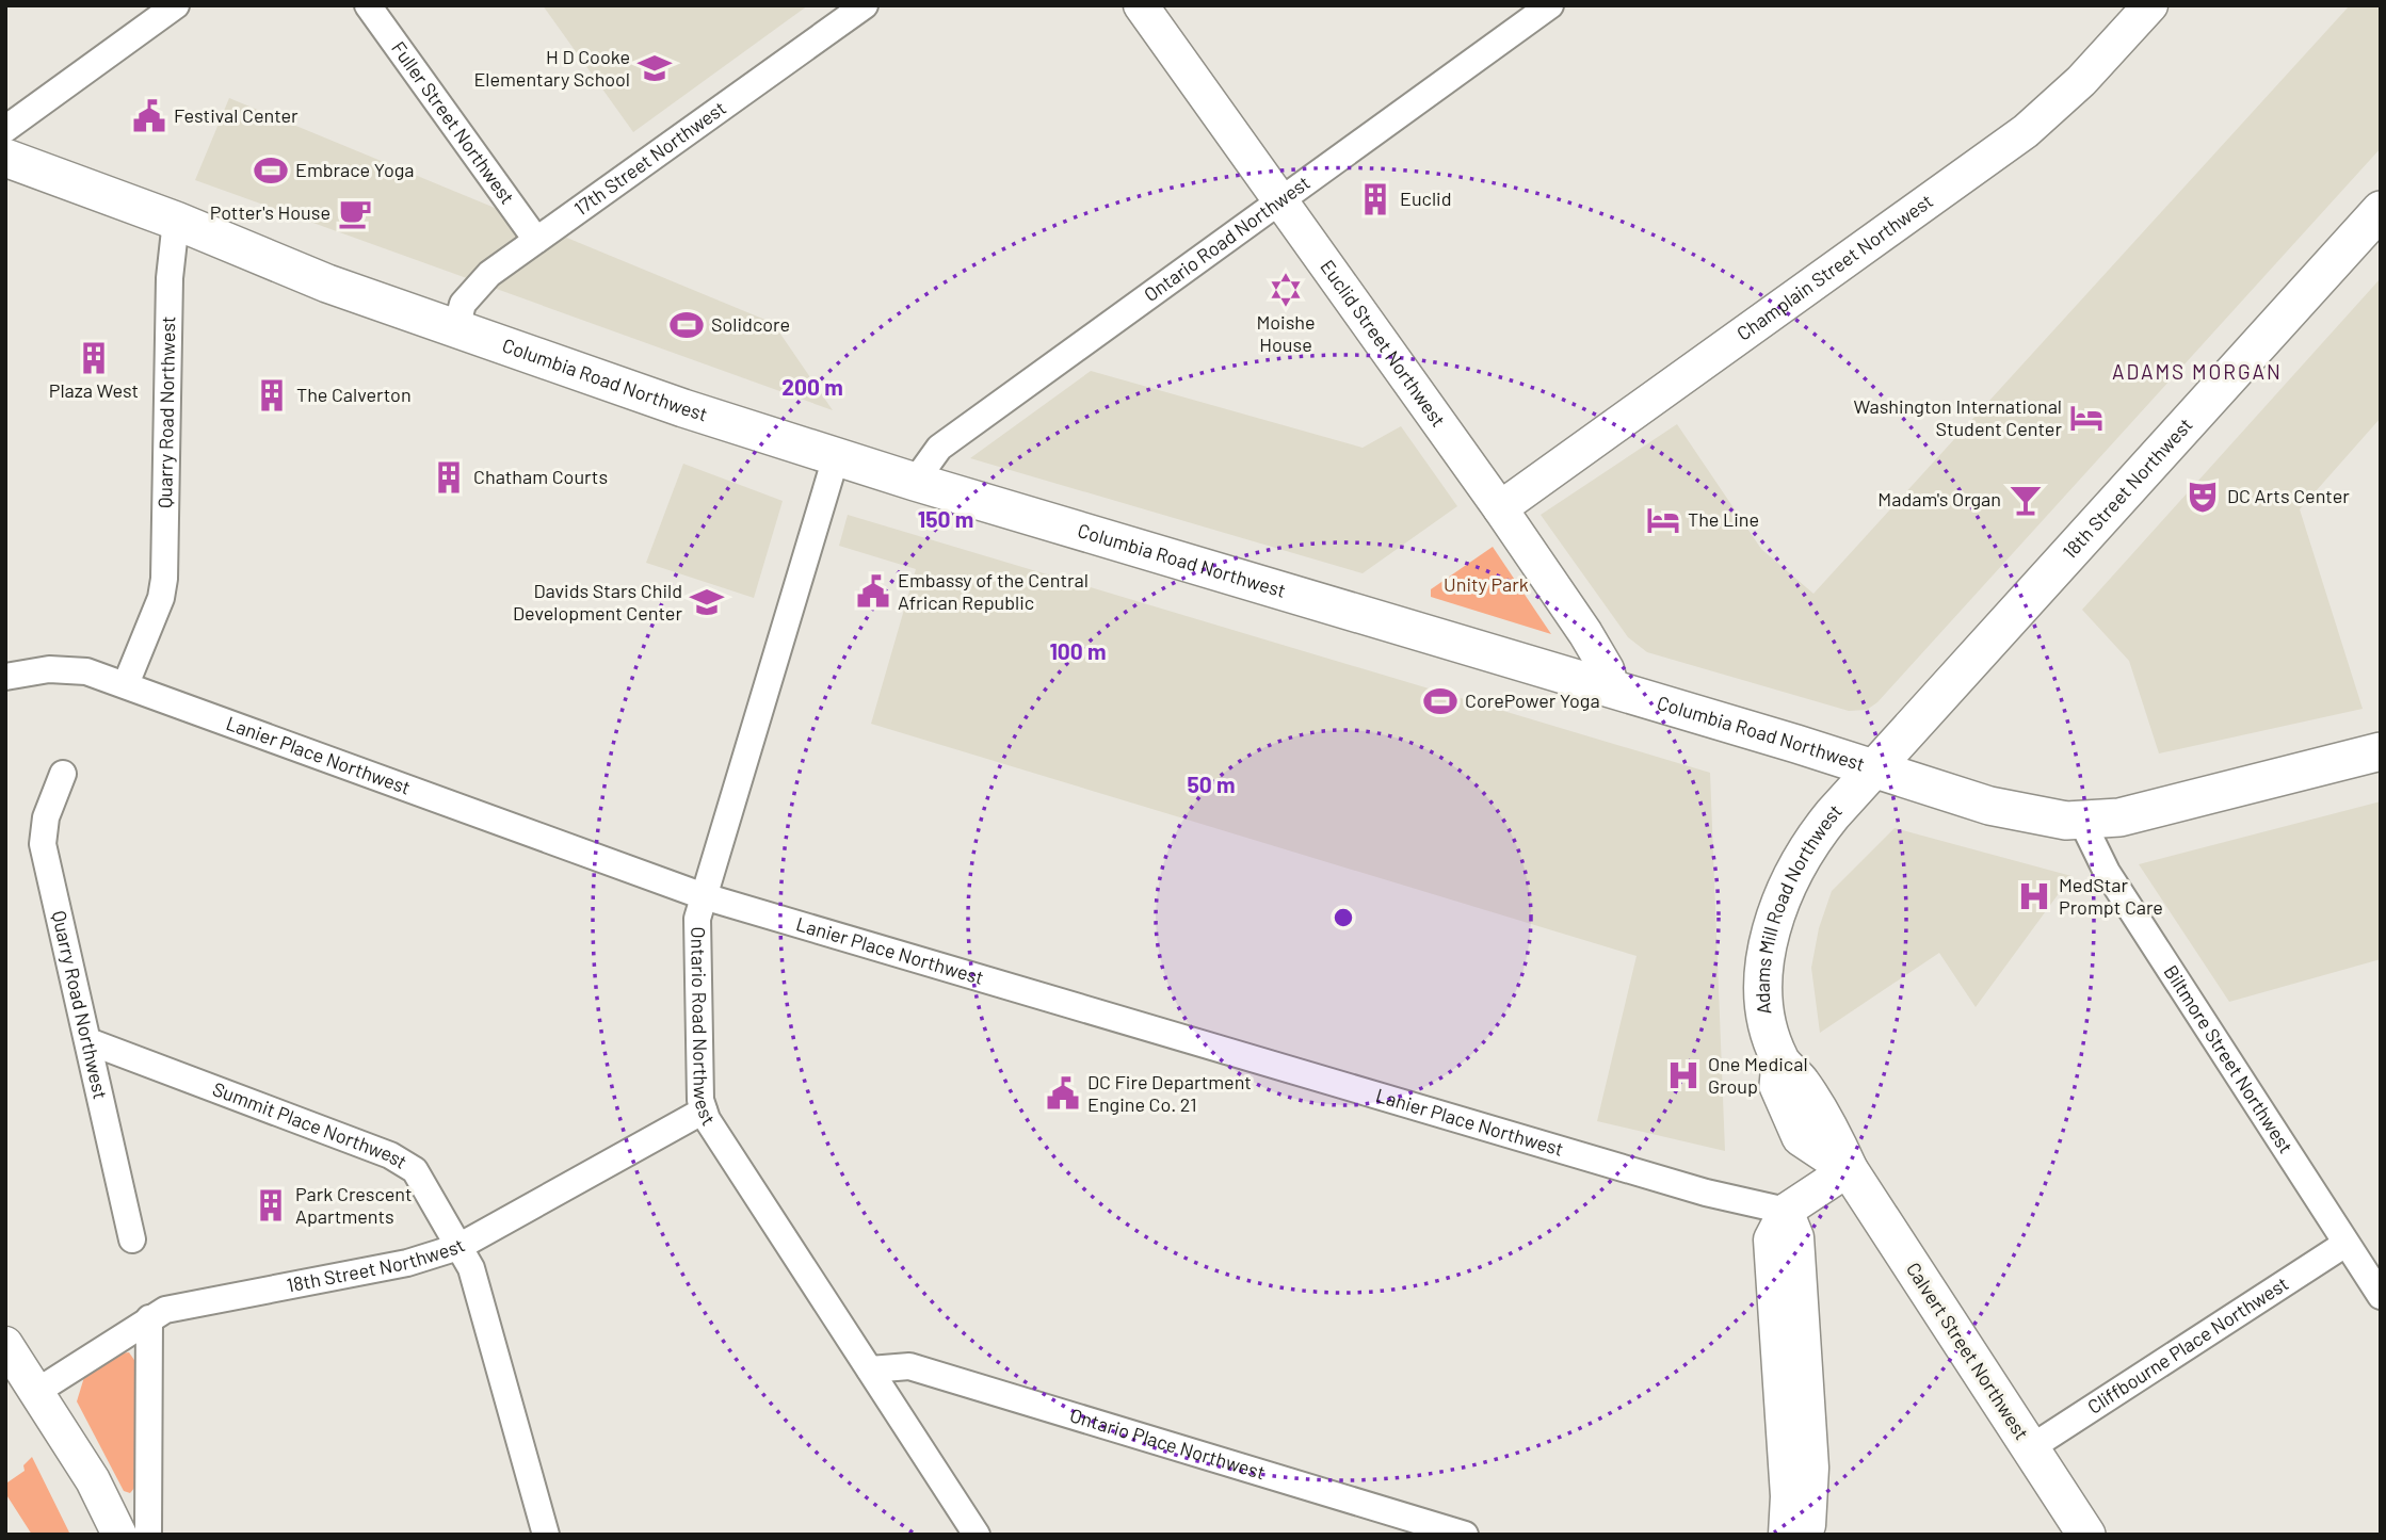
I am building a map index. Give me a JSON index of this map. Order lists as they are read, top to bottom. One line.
{"streets":{"main road":["Columbia Road Northwest","18th Street Northwest","Adams Mill Road Northwest","Calvert Street Northwest"],"street":["Fuller Street Northwest","17th Street Northwest","Ontario Road Northwest","Champlain Street Northwest","Euclid Street Northwest","Quarry Road Northwest","Lanier Place Northwest","Biltmore Street Northwest","Summit Place Northwest","Cliffbourne Place Northwest","Ontario Place Northwest"]},"crossings":[["Fuller Street Northwest","17th Street Northwest"],["17th Street Northwest","Columbia Road Northwest"],["Ontario Road Northwest","Euclid Street Northwest"],["Ontario Road Northwest","Columbia Road Northwest"],["Ontario Road Northwest","18th Street Northwest"],["Ontario Road Northwest","Lanier Place Northwest"],["Ontario Road Northwest","Ontario Place Northwest"],["Champlain Street Northwest","Euclid Street Northwest"],["Euclid Street Northwest","Columbia Road Northwest"],["Columbia Road Northwest","Quarry Road Northwest"],["Columbia Road Northwest","18th Street Northwest"],["Columbia Road Northwest","Adams Mill Road Northwest"],["Columbia Road Northwest","Biltmore Street Northwest"],["Quarry Road Northwest","Lanier Place Northwest"],["Quarry Road Northwest","Summit Place Northwest"],["18th Street Northwest","Adams Mill Road Northwest"],["18th Street Northwest","Summit Place Northwest"],["Adams Mill Road Northwest","Calvert Street Northwest"],["Biltmore Street Northwest","Cliffbourne Place Northwest"],["Cliffbourne Place Northwest","Calvert Street Northwest"]],"districts":["ADAMS MORGAN"],"parks":["Unity Park"],"places":{"school or university":["H D Cooke Elementary School","Davids Stars Child Development Center"],"public building":["Festival Center","Embassy of the Central African Republic","DC Fire Department Engine Co. 21"],"sports":["Embrace Yoga","Solidcore","CorePower Yoga"],"building":["Euclid","Plaza West","The Calverton","Chatham Courts","Park Crescent Apartments"],"cafe":["Potter's House"],"synagogue":["Moishe House"],"hotel":["Washington International Student Center","The Line"],"theatre":["DC Arts Center"],"bar":["Madam's Organ"],"hospital":["MedStar Prompt Care","One Medical Group"]},"rings":["200 m","150 m","100 m","50 m"]}
